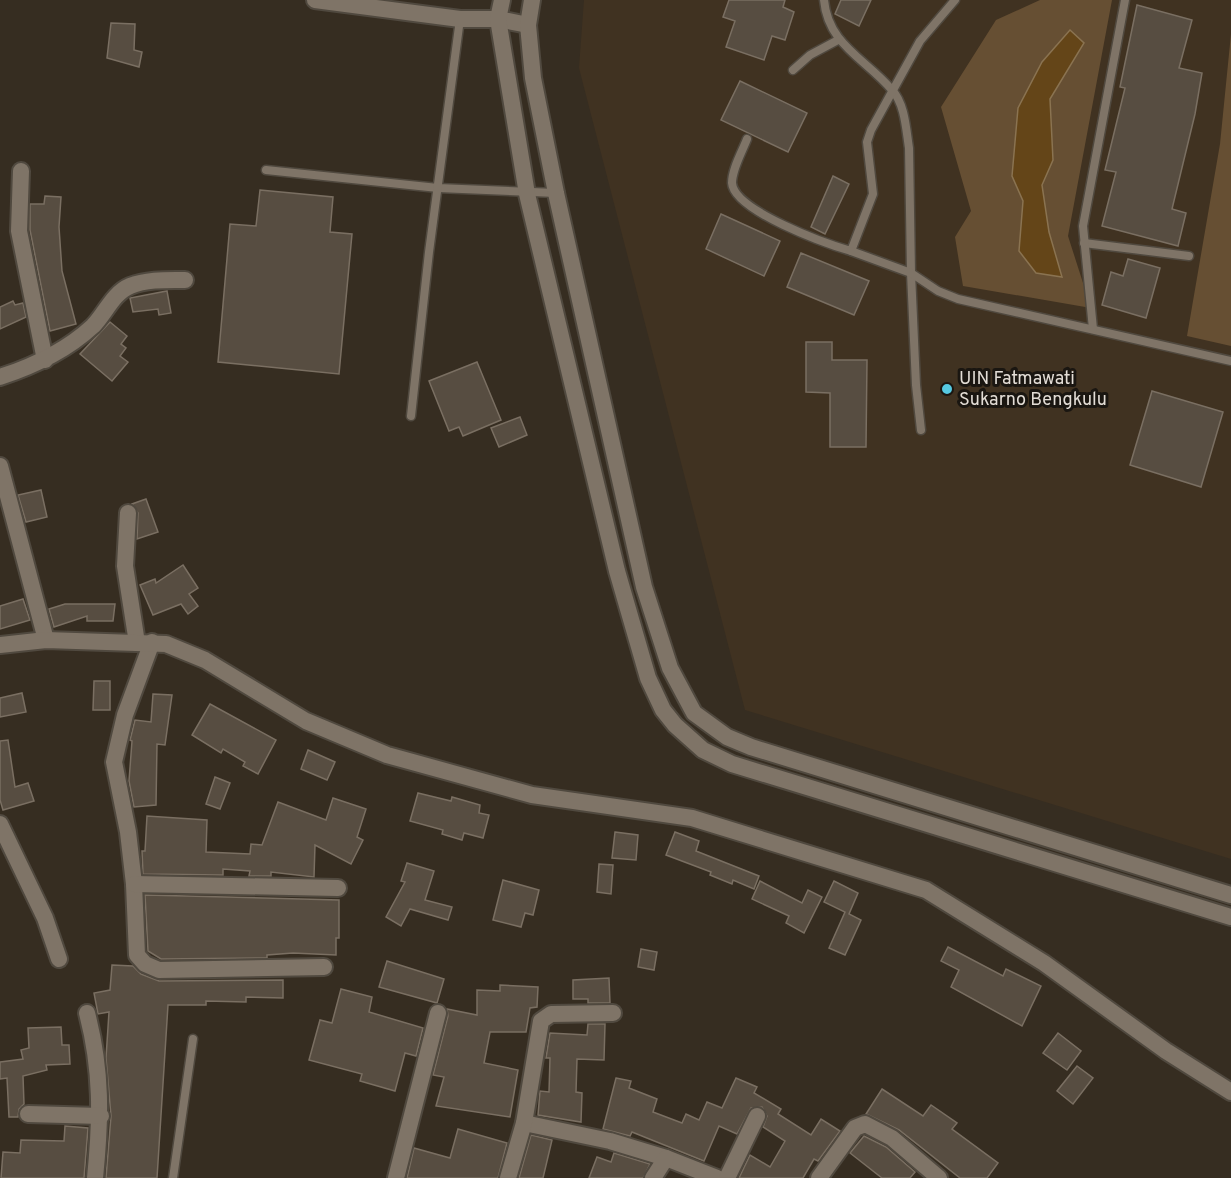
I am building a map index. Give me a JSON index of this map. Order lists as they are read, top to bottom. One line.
{"places":["UIN Fatmawati Sukarno Bengkulu"]}
